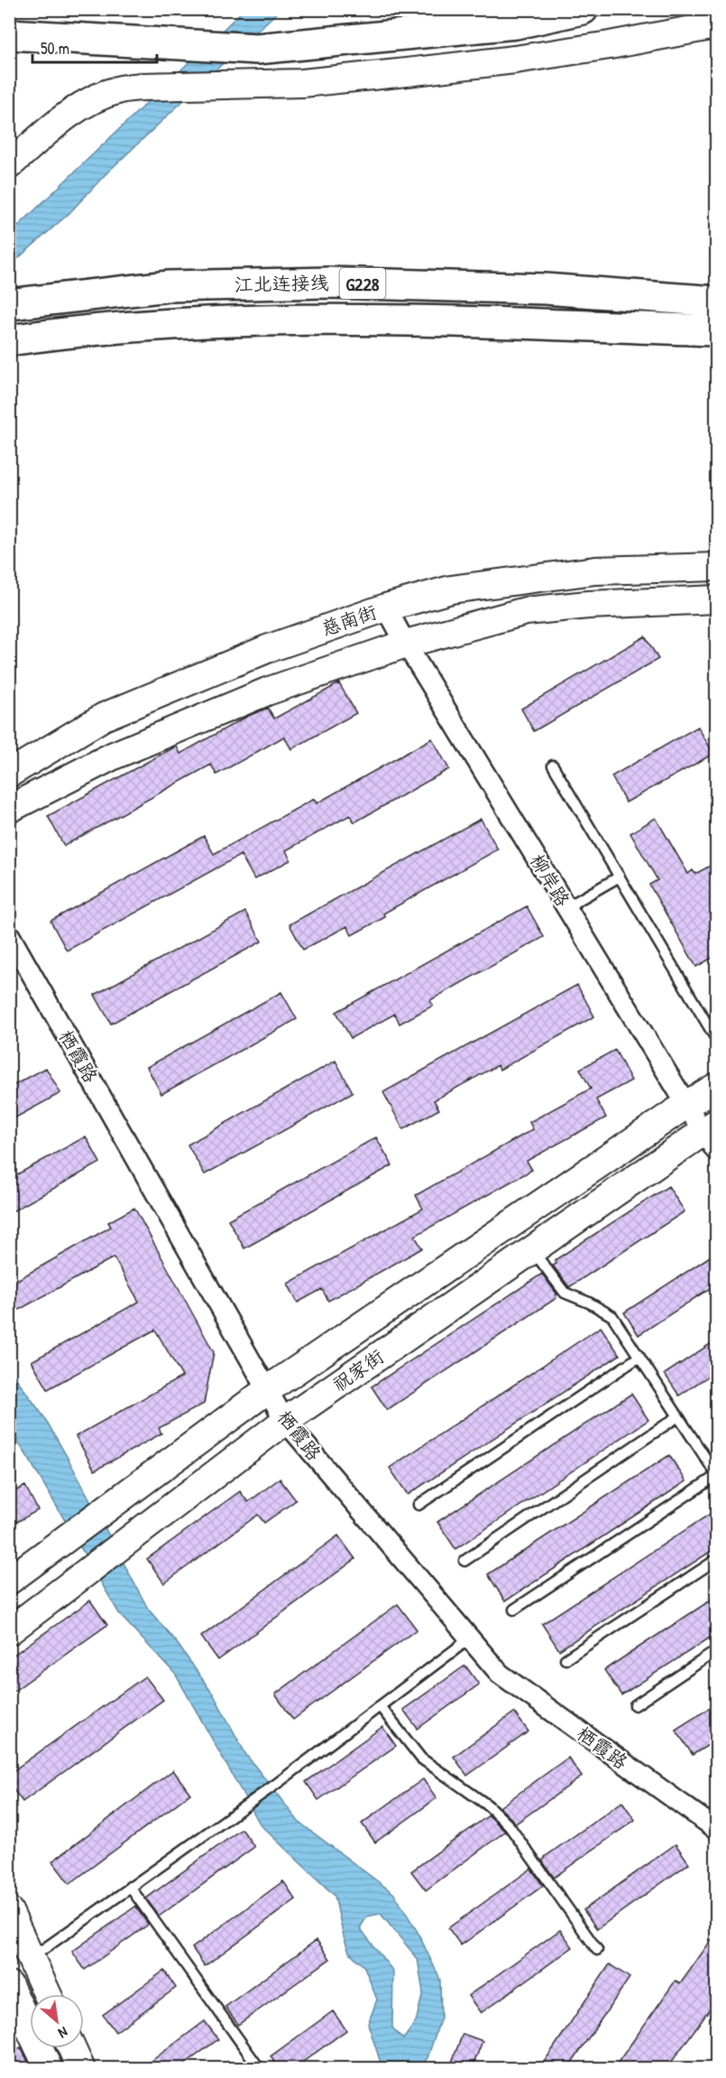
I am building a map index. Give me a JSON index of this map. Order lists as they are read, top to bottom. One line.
{"streets":{"highway":["江北连接线","G228"],"street":["慈南街","柳岸路","栖霞路","祝家街"]},"crossings":[["慈南街","柳岸路"],["柳岸路","祝家街"],["栖霞路","祝家街"]],"scale_bar":"50 m","north":"bottom right"}
